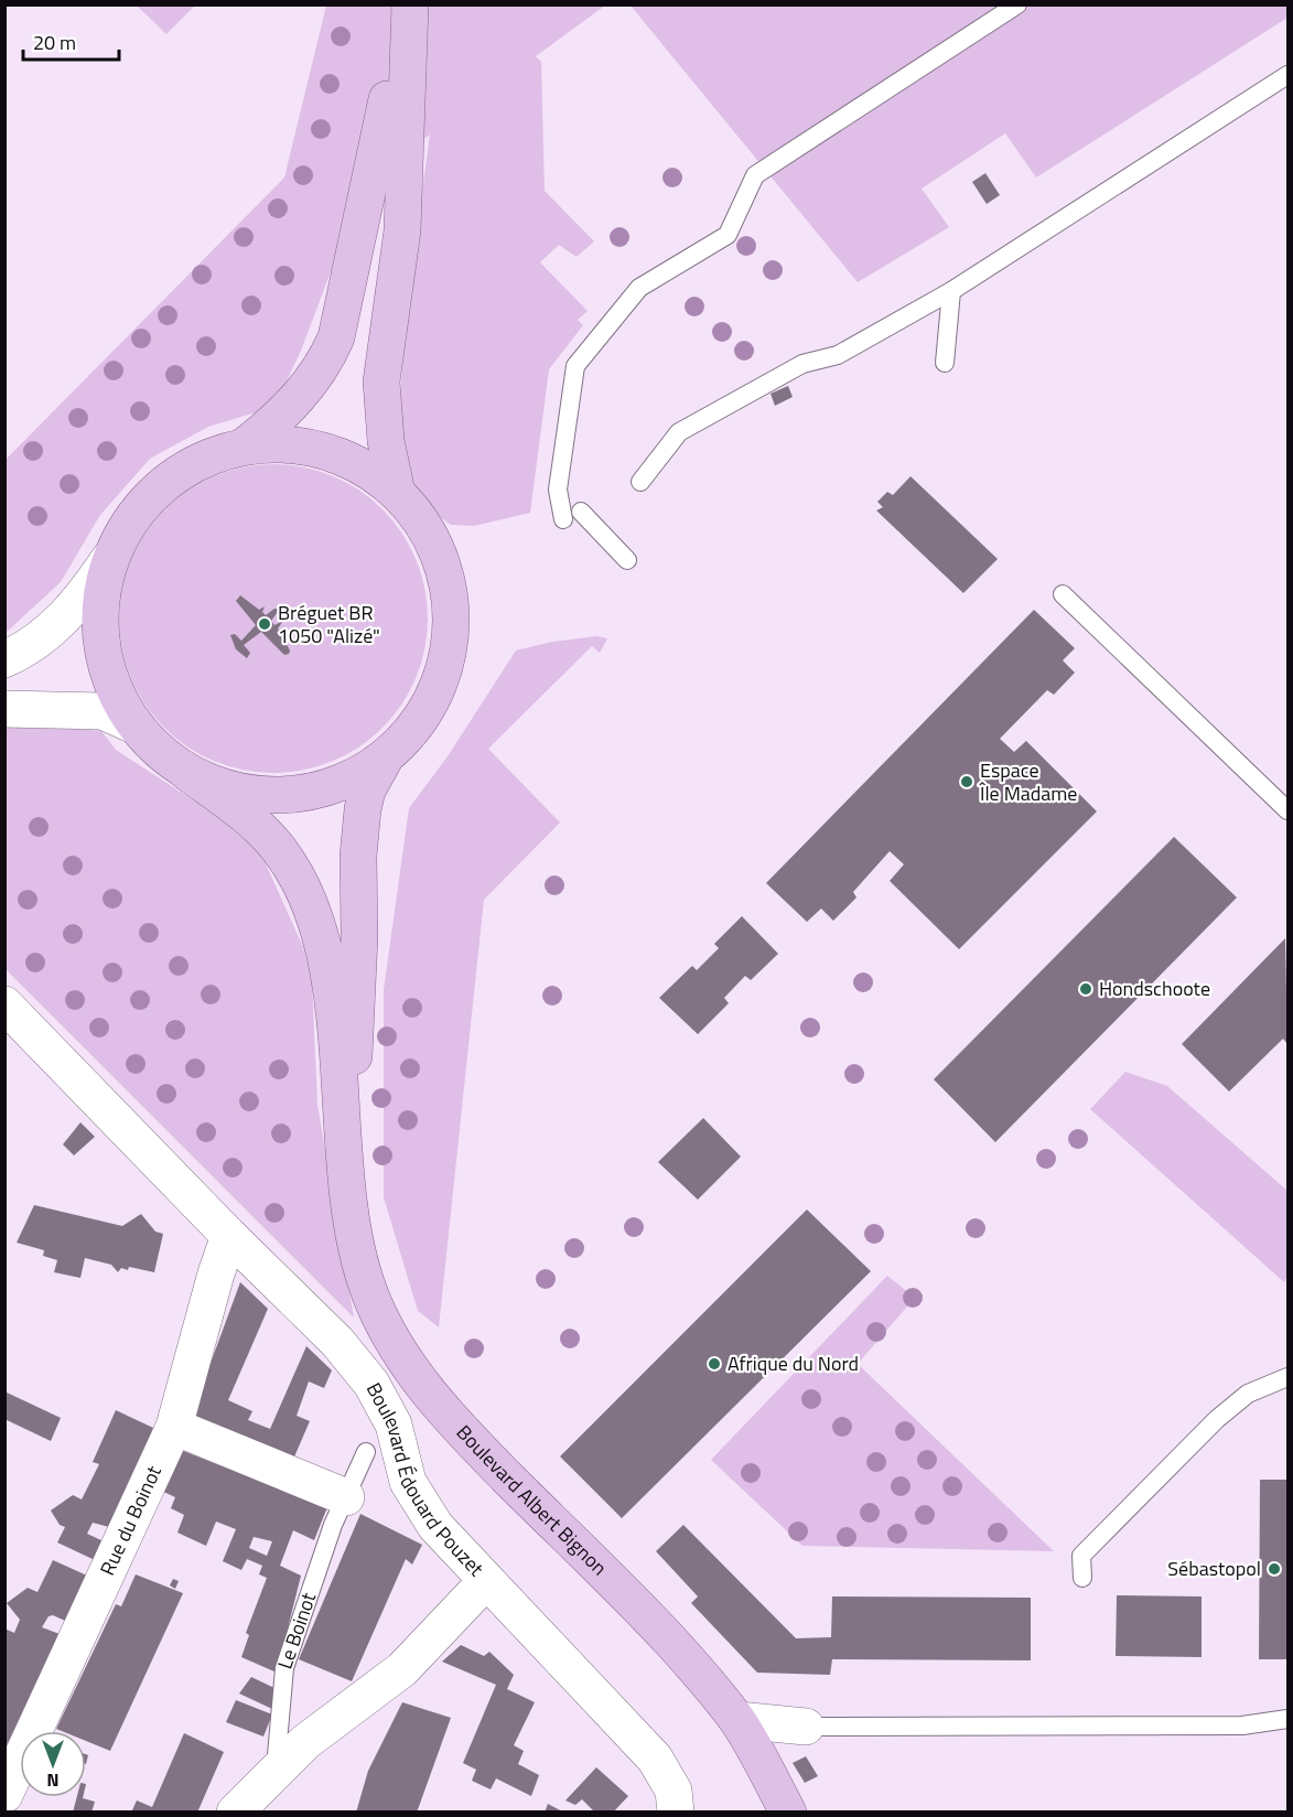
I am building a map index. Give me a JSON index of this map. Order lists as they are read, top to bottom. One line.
{"streets":{"main road":["Boulevard Albert Bignon"],"street":["Boulevard Édouard Pouzet","Rue du Boinot"],"lane":["Le Boinot"]},"crossings":[["Boulevard Édouard Pouzet","Rue du Boinot"]],"places":["Bréguet BR 1050 \"Alizé\"","Espace Île Madame","Hondschoote","Afrique du Nord","Sébastopol"],"scale_bar":"20 m","north":"bottom"}
